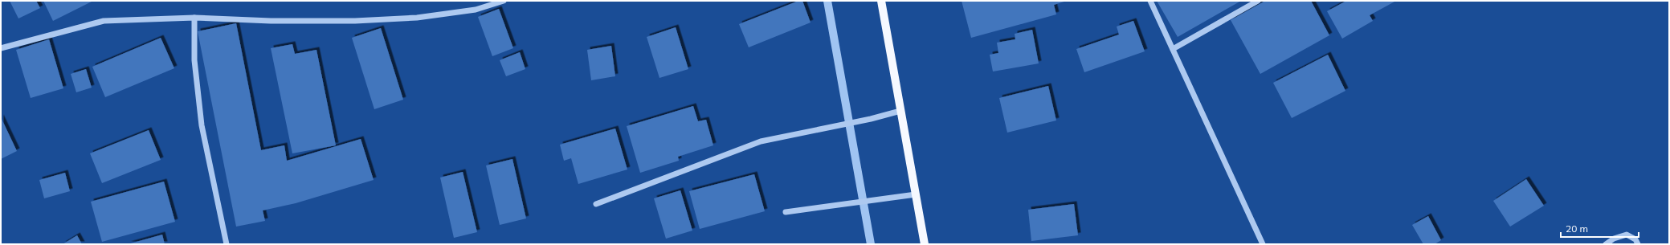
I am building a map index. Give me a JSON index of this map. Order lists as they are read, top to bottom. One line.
{"scale_bar":"20 m"}
